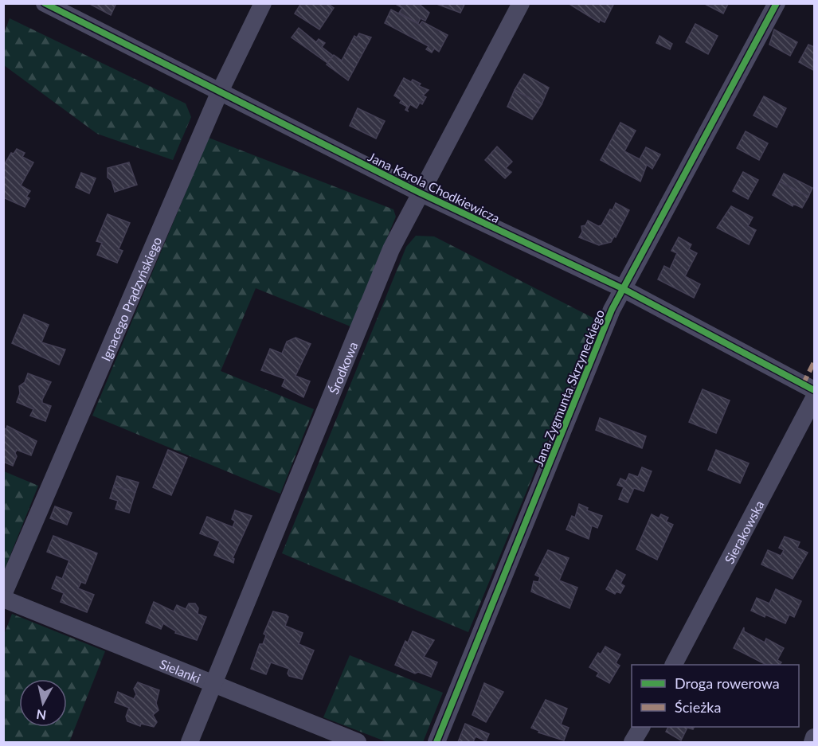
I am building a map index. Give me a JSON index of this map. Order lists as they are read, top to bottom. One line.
{"streets":{"street":["Jana Karola Chodkiewicza","Ignacego Prądzyńskiego","Środkowa","Jana Zygmunta Skrzyneckiego","Sierakowska","Sielanki"]},"crossings":[["Jana Karola Chodkiewicza","Ignacego Prądzyńskiego"],["Jana Karola Chodkiewicza","Środkowa"],["Jana Karola Chodkiewicza","Jana Zygmunta Skrzyneckiego"],["Środkowa","Sielanki"]],"legend":["Droga rowerowa","Ścieżka"],"north":"bottom"}
